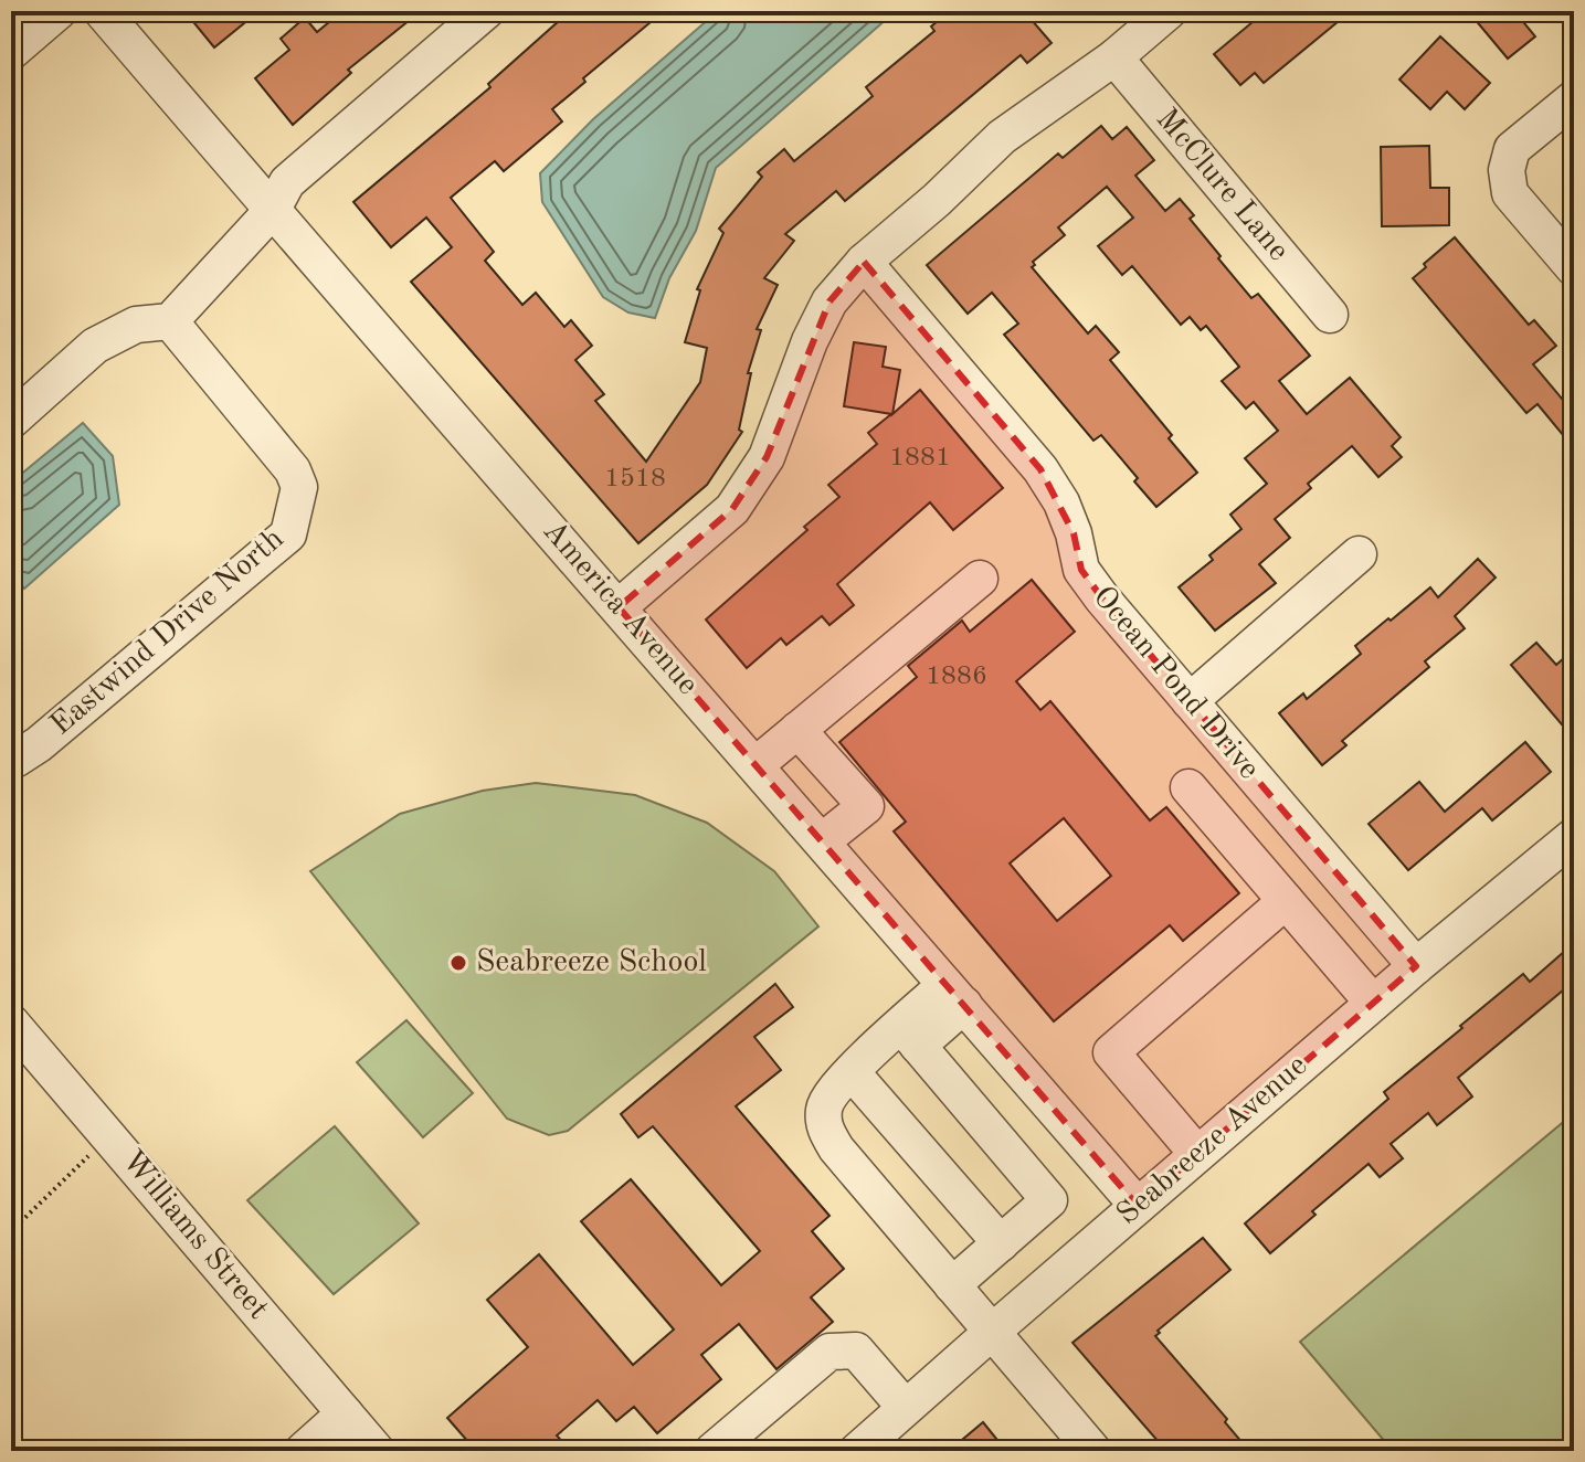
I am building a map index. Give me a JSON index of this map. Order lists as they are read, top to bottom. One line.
{"streets":{"street":["McClure Lane","America Avenue","Eastwind Drive North","Ocean Pond Drive","Seabreeze Avenue","Williams Street"]},"crossings":[["America Avenue","Seabreeze Avenue"],["Ocean Pond Drive","Seabreeze Avenue"]],"places":["Seabreeze School"],"house_numbers":["1881","1518","1886"]}
